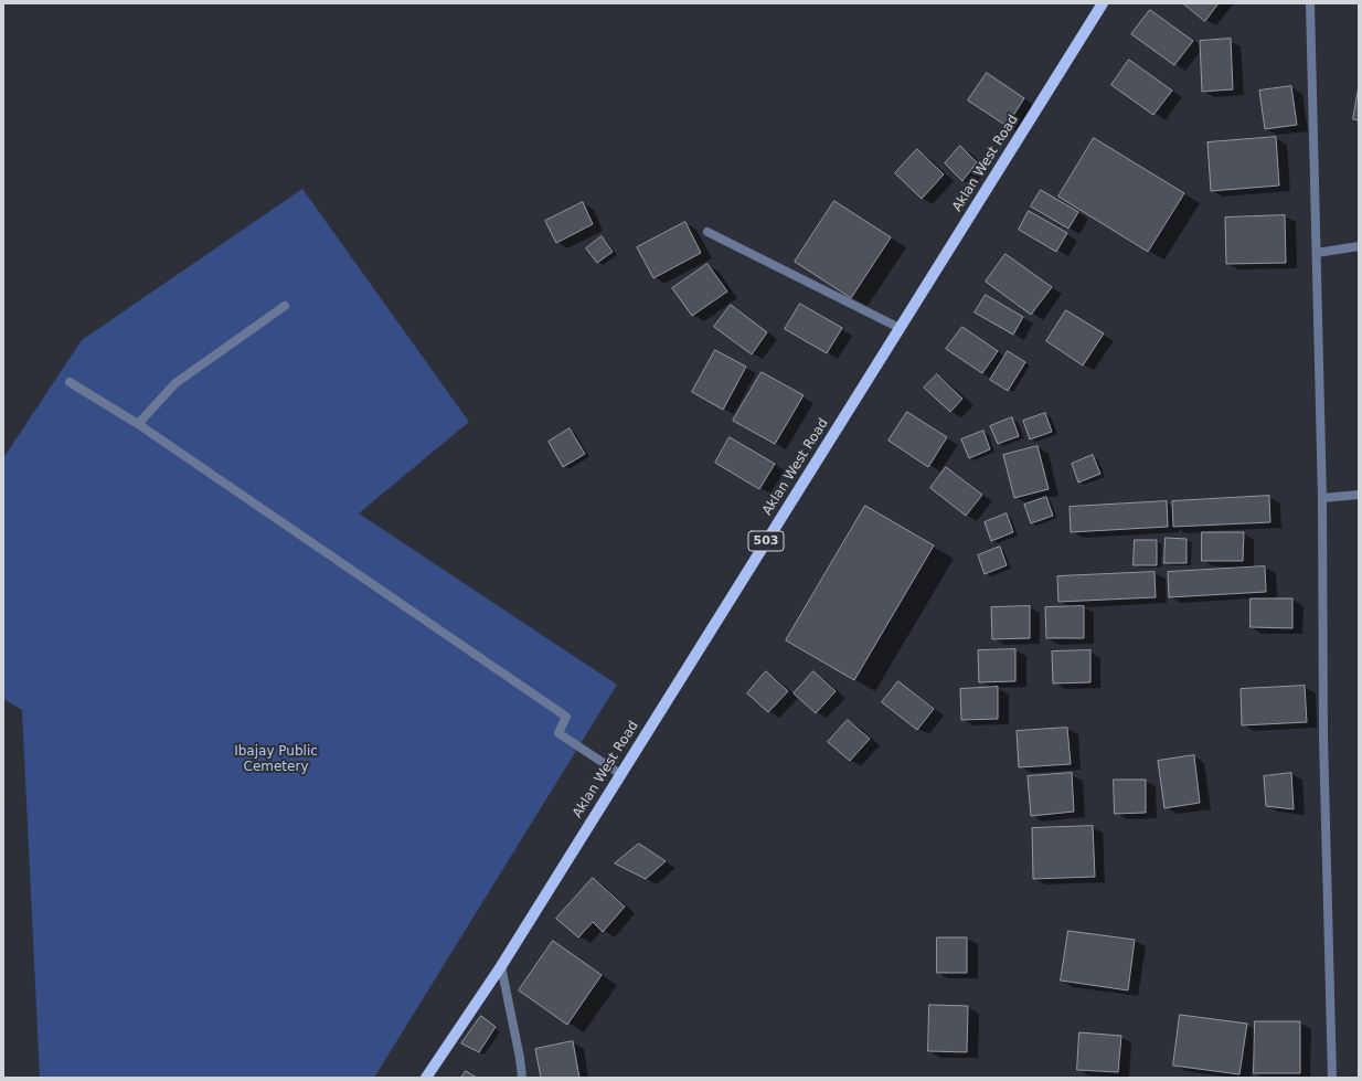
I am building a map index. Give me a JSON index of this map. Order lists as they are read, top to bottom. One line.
{"streets":{"main road":["Aklan West Road","503"]},"parks":["Ibajay Public Cemetery"]}
